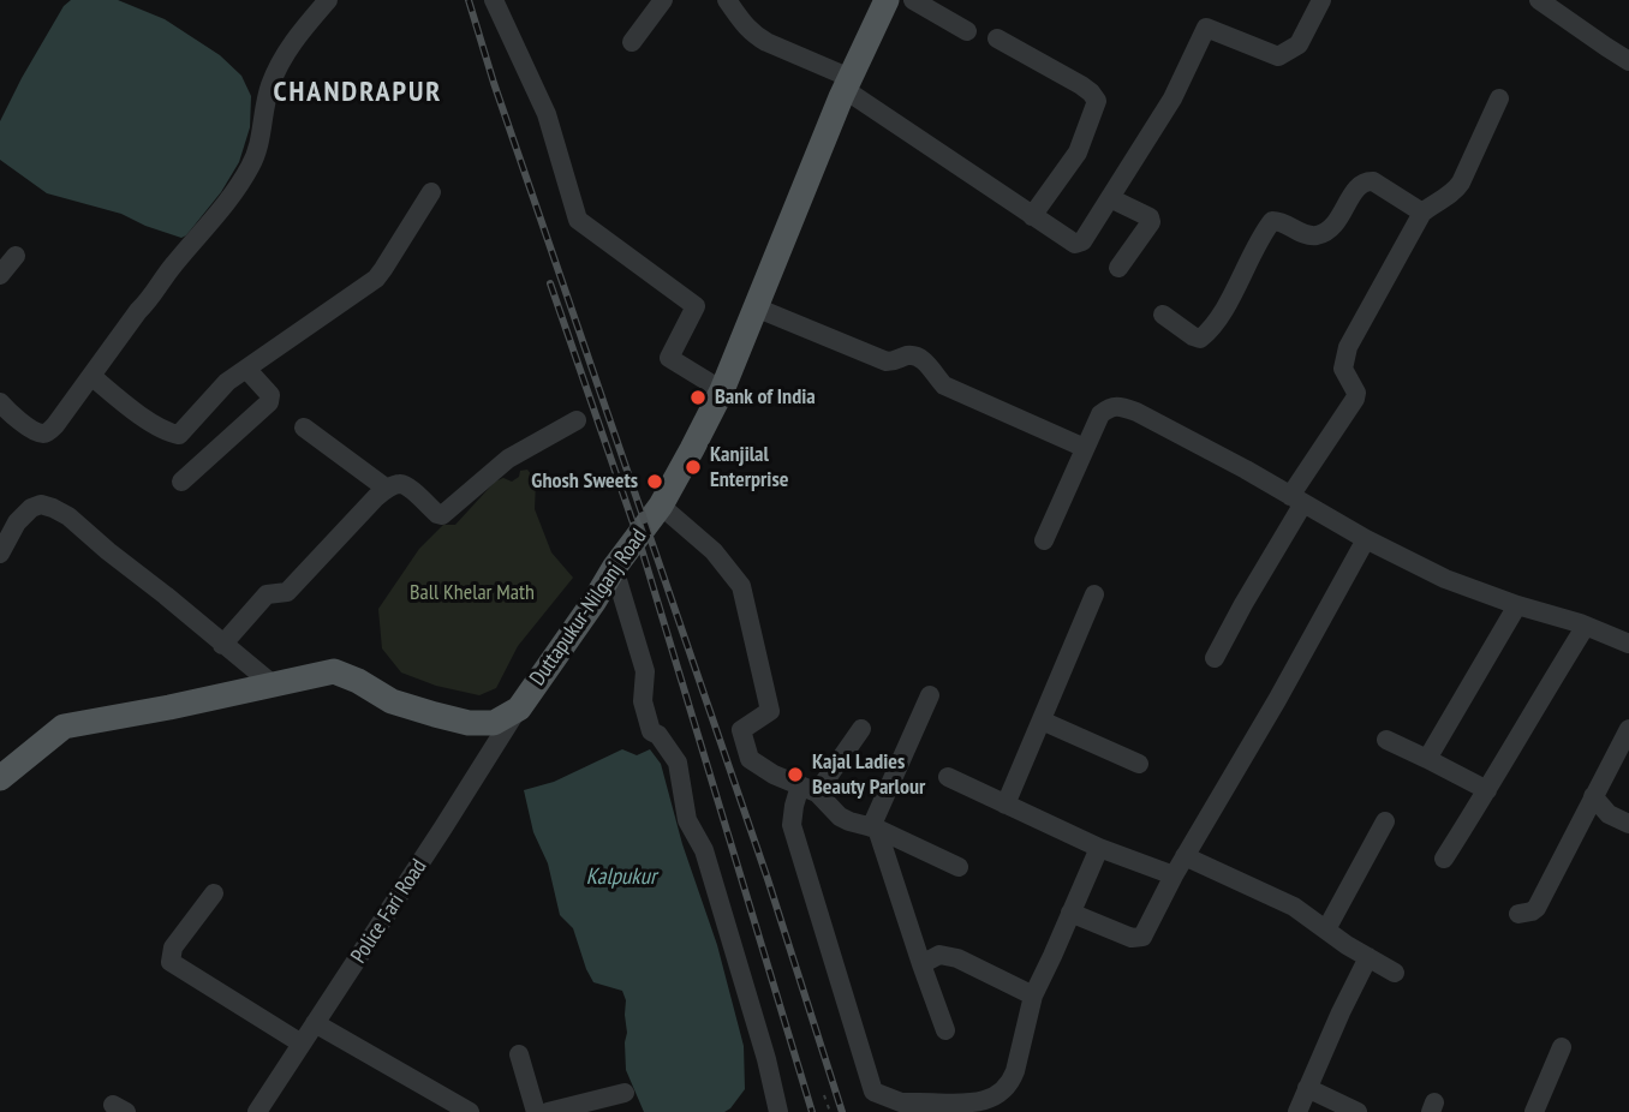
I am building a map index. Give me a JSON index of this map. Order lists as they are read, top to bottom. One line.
{"streets":{"main road":["Duttapukur-Nilganj Road"],"street":["Police Fari Road"]},"crossings":[["Duttapukur-Nilganj Road","Police Fari Road"]],"districts":["CHANDRAPUR"],"water":["Kalpukur"],"parks":["Ball Khelar Math"],"places":["Bank of India","Kanjilal Enterprise","Ghosh Sweets","Kajal Ladies Beauty Parlour"]}
